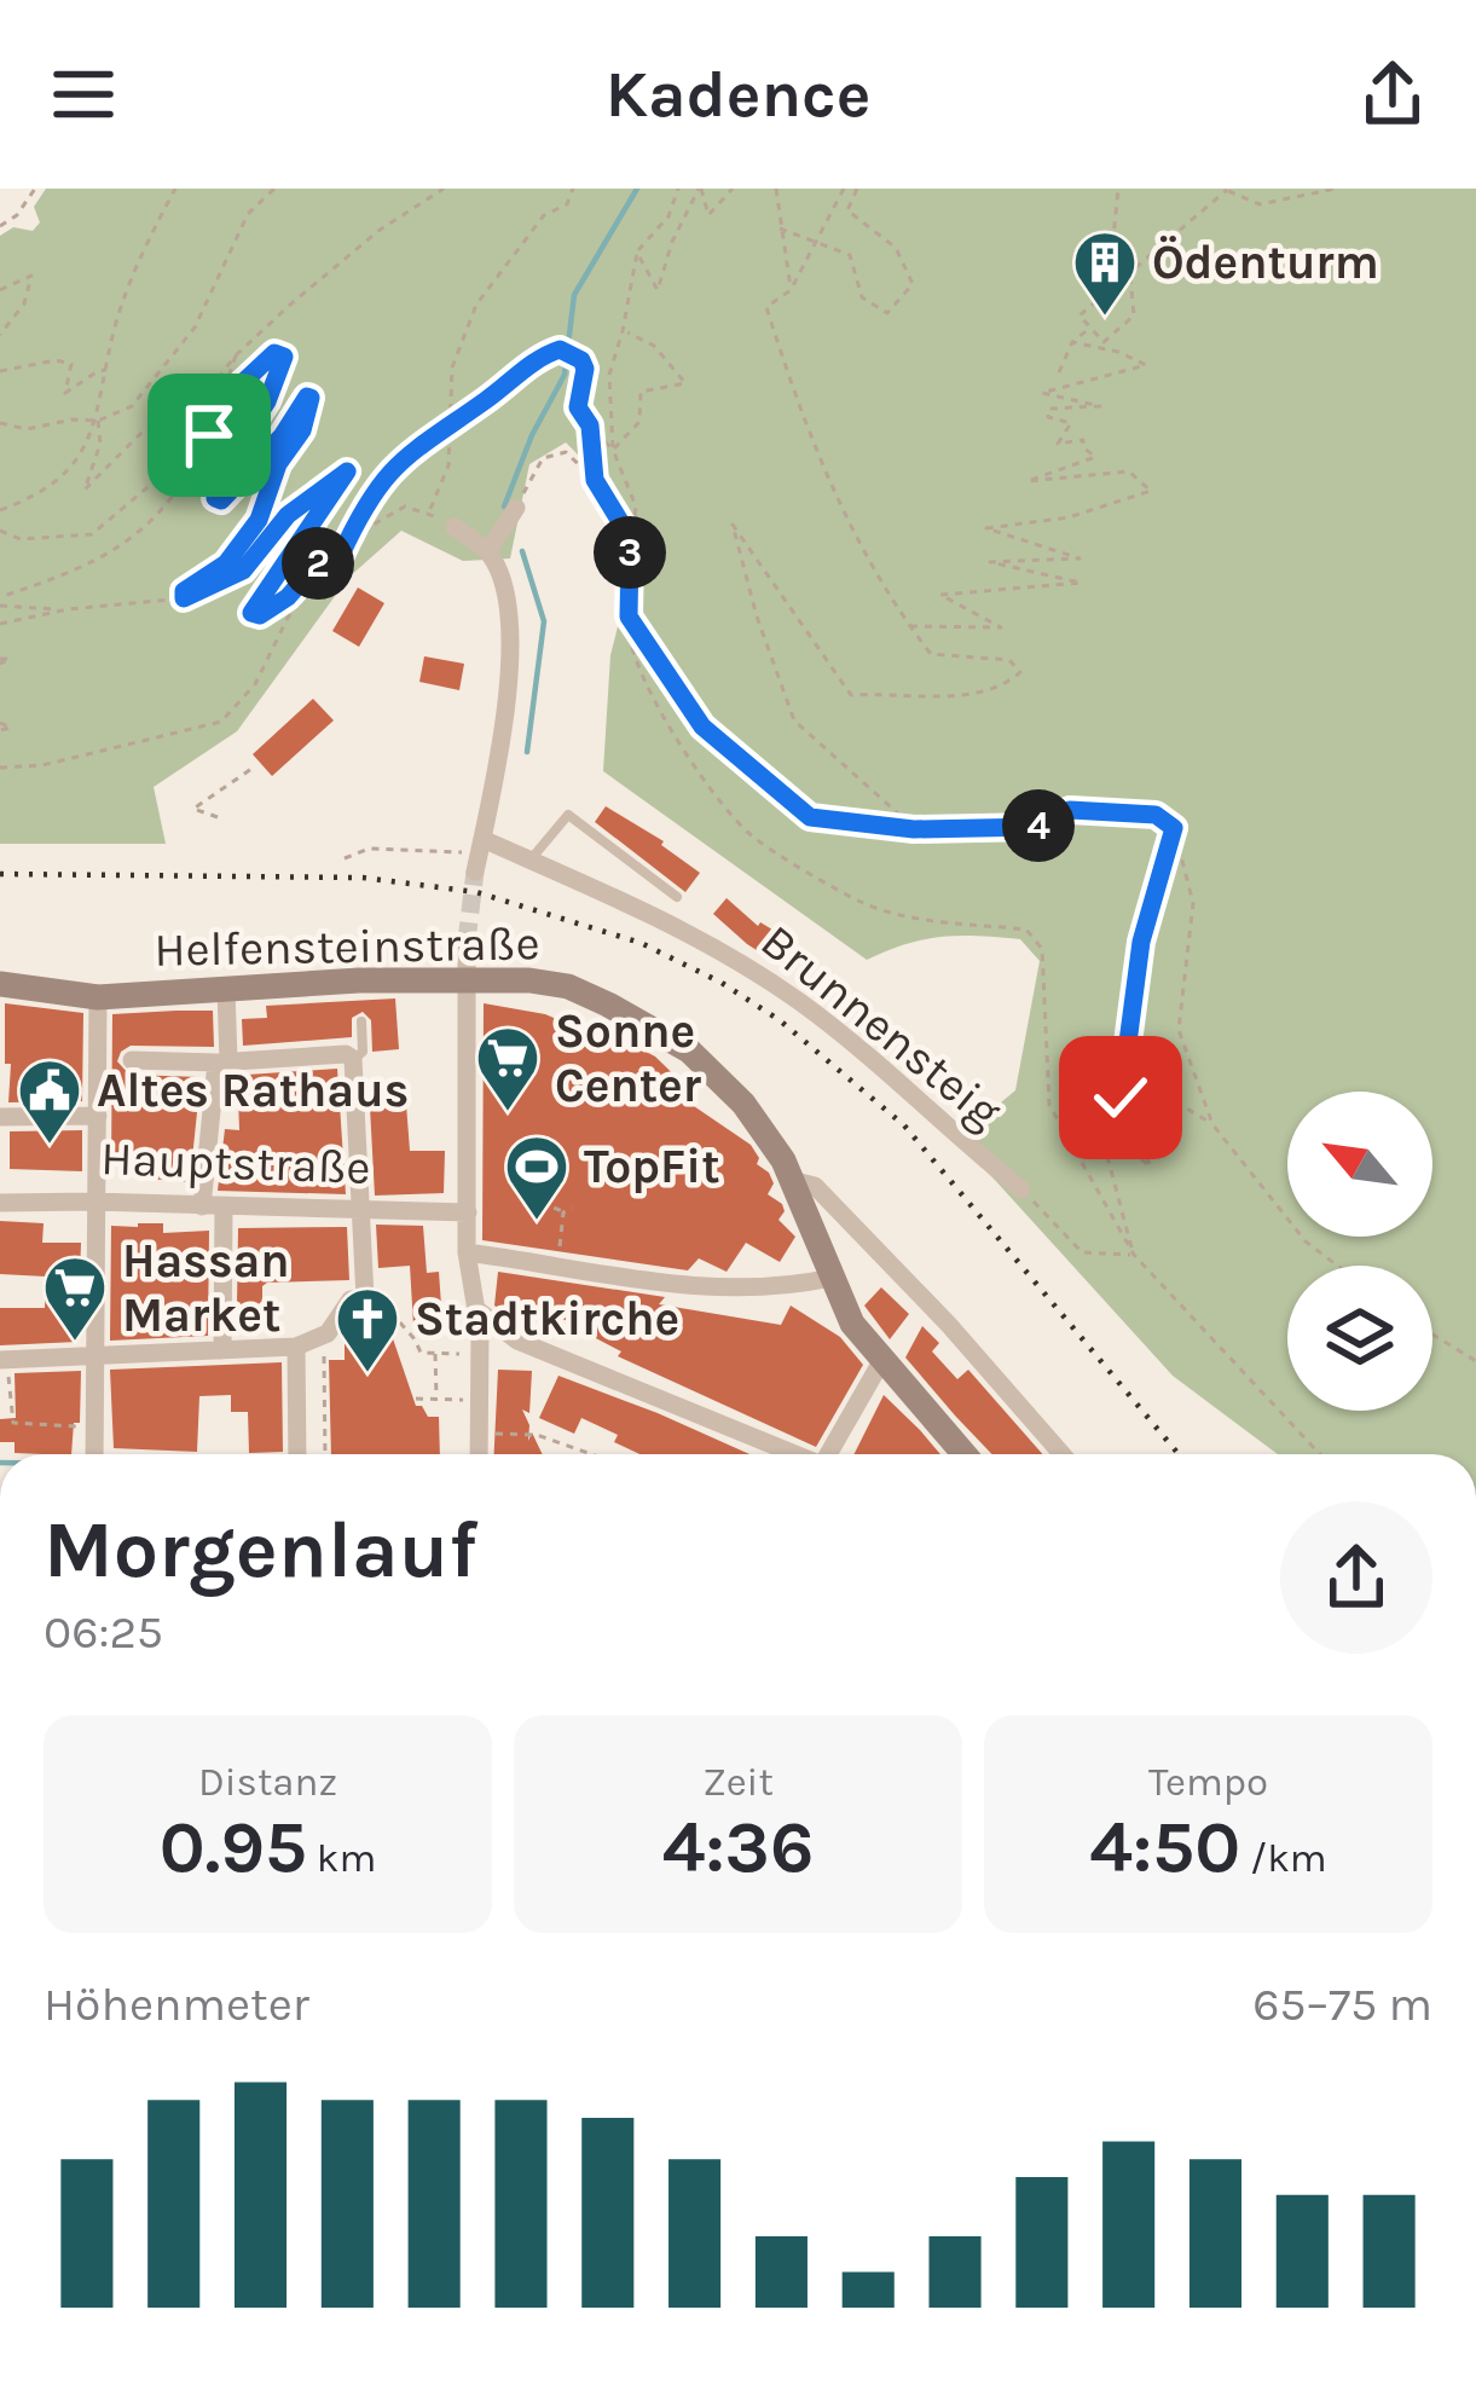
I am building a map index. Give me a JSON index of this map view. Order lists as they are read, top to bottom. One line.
{"streets":{"street":["Helfensteinstraße","Brunnensteig","Hauptstraße"]},"places":{"building":["Ödenturm"],"supermarket":["Sonne Center","Hassan Market"],"public building":["Altes Rathaus"],"sports":["TopFit"],"church":["Stadtkirche"]},"north":"top left","page":{"header":"Kadence","pins":["3","2","4"],"heading":["Morgenlauf","06:25"],"stats":[["Distanz","0.95 km"],["Zeit","4:36"],["Tempo","4:50 /km"]],"chart":["Höhenmeter","65–75 m"]}}
